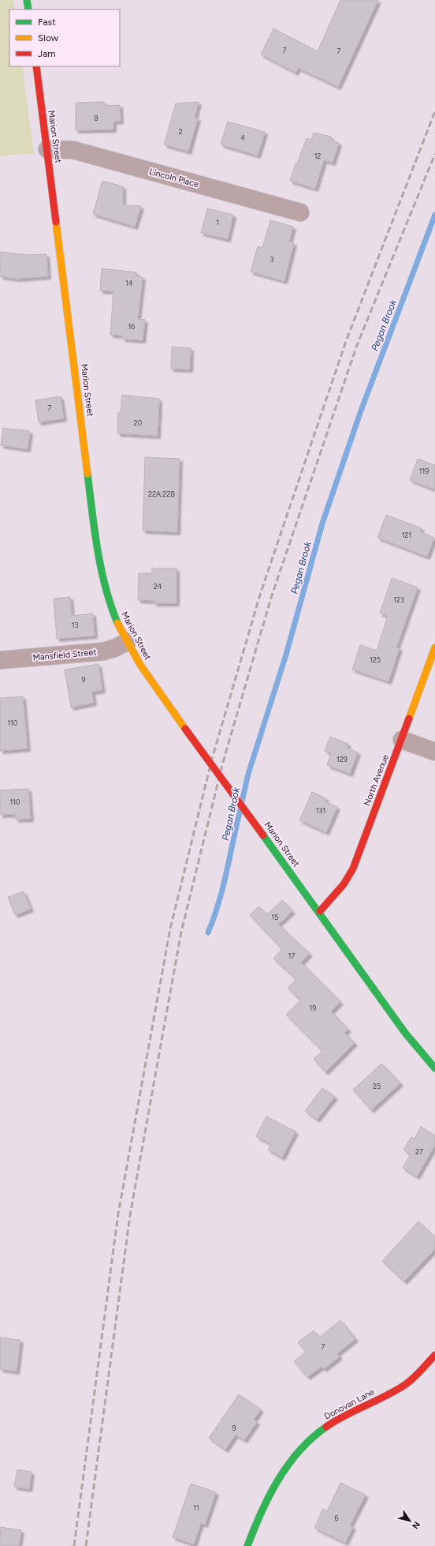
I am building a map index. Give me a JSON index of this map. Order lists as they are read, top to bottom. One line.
{"streets":{"street":["Marion Street","Lincoln Place","Mansfield Street","North Avenue","Donovan Lane"]},"crossings":[["Marion Street","Lincoln Place"],["Marion Street","Mansfield Street"],["Marion Street","North Avenue"]],"water":["Pegan Brook"],"house_numbers":["7","7","8","2","4","12","1","3","14","16","7","20","119","22A;22B","121","24","123","13","125","9","110","129","110","131","15","17","19","25","27","7","9","11","6"],"legend":["Fast","Slow","Jam"],"north":"bottom right"}
